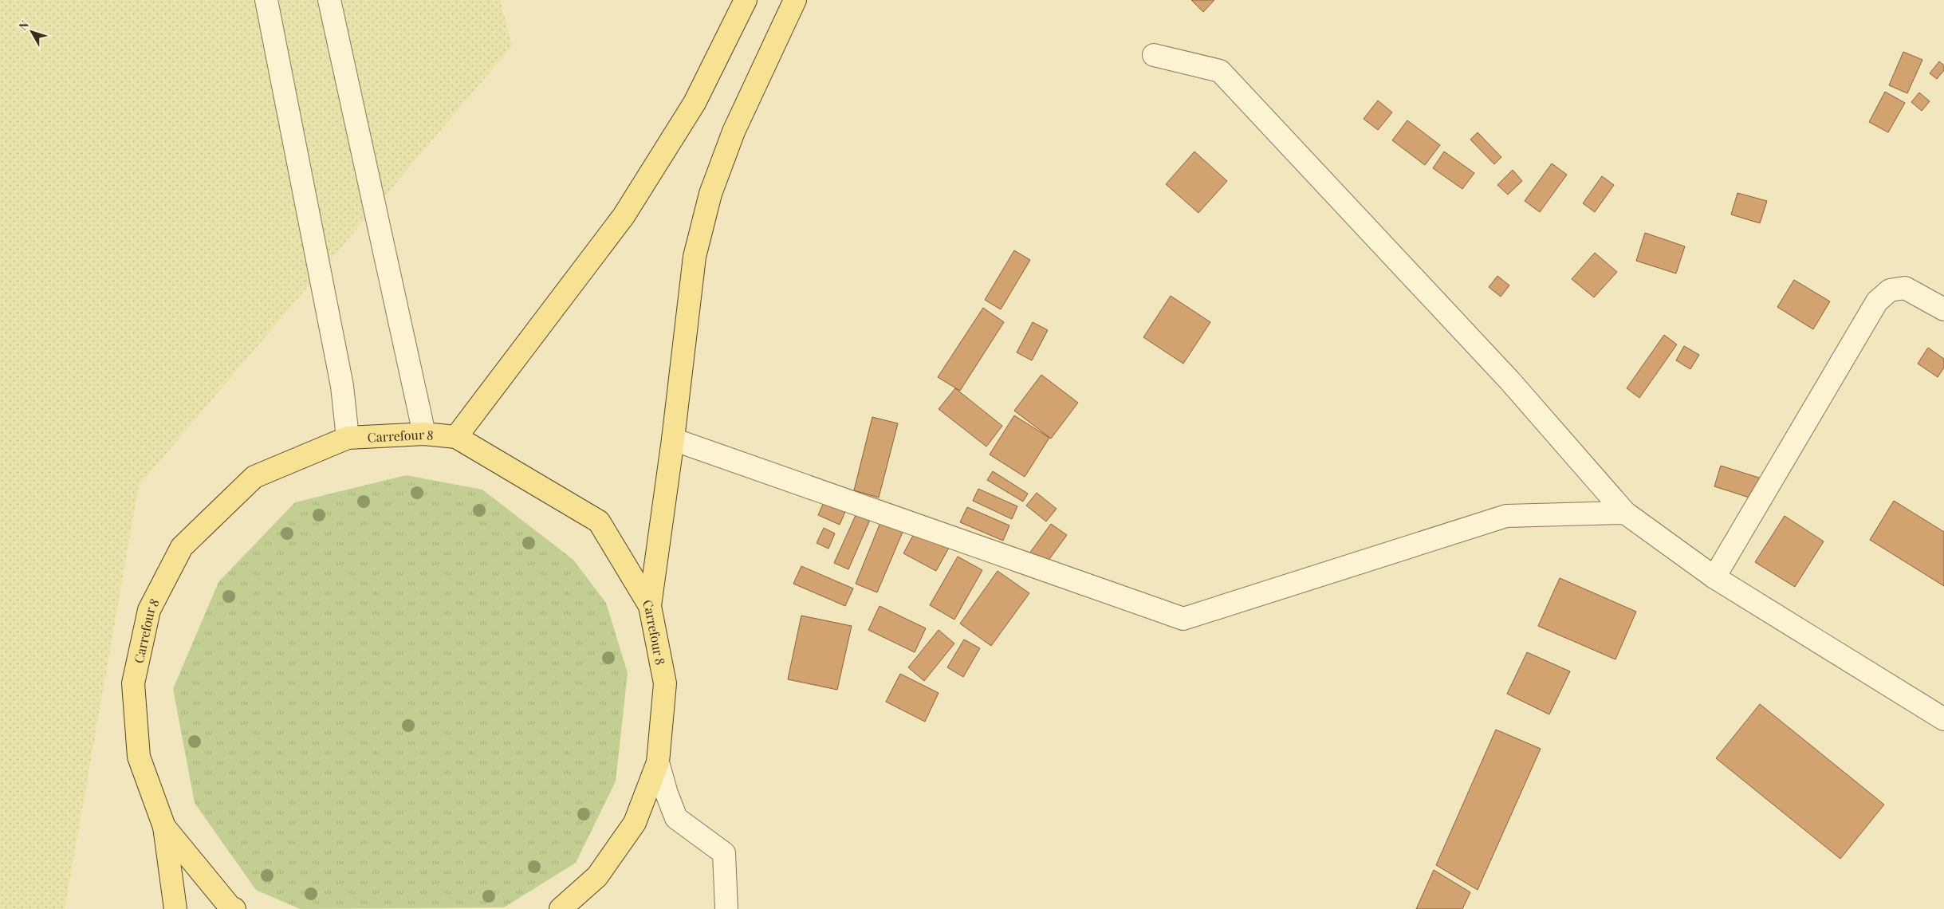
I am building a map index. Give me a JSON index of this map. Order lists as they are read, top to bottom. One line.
{"streets":{"main road":["Carrefour 8"]},"north":"top left"}
